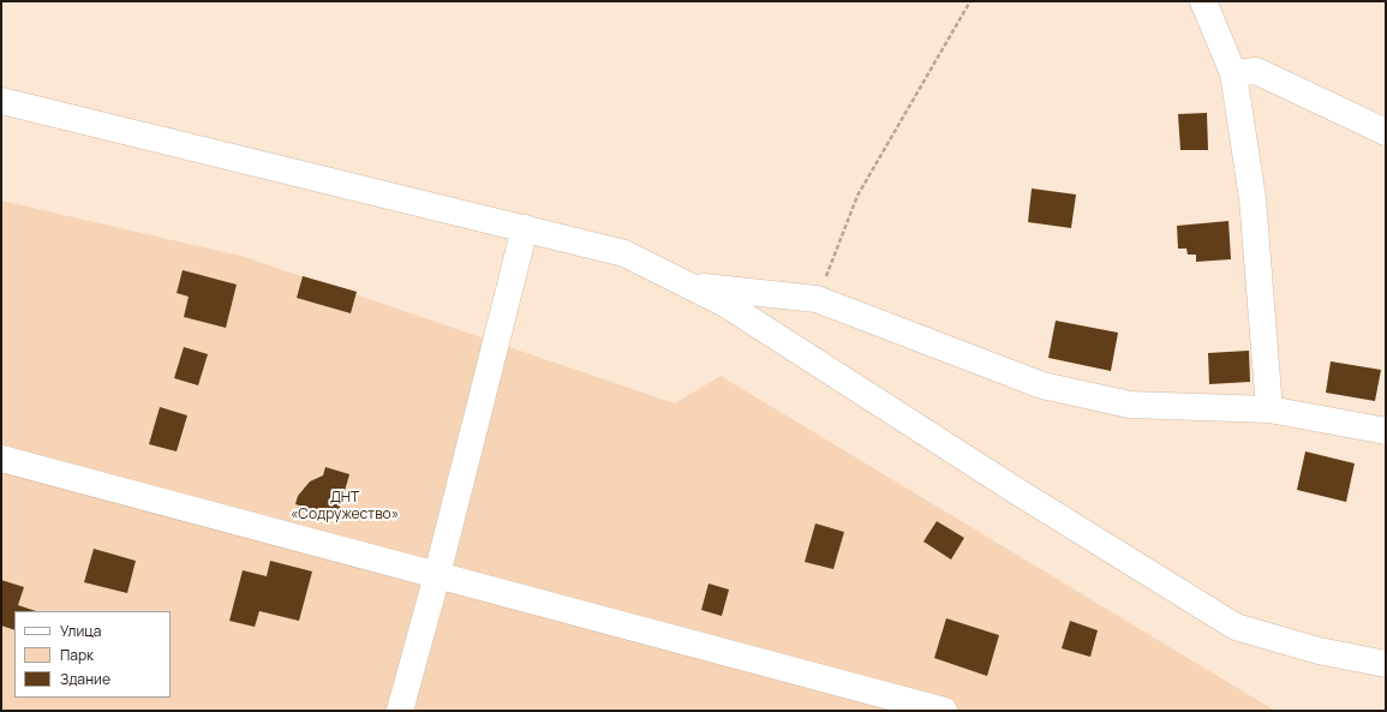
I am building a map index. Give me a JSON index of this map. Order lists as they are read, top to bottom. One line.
{"parks":["ДНТ «Содружество»"],"legend":["Улица","Парк","Здание"]}
